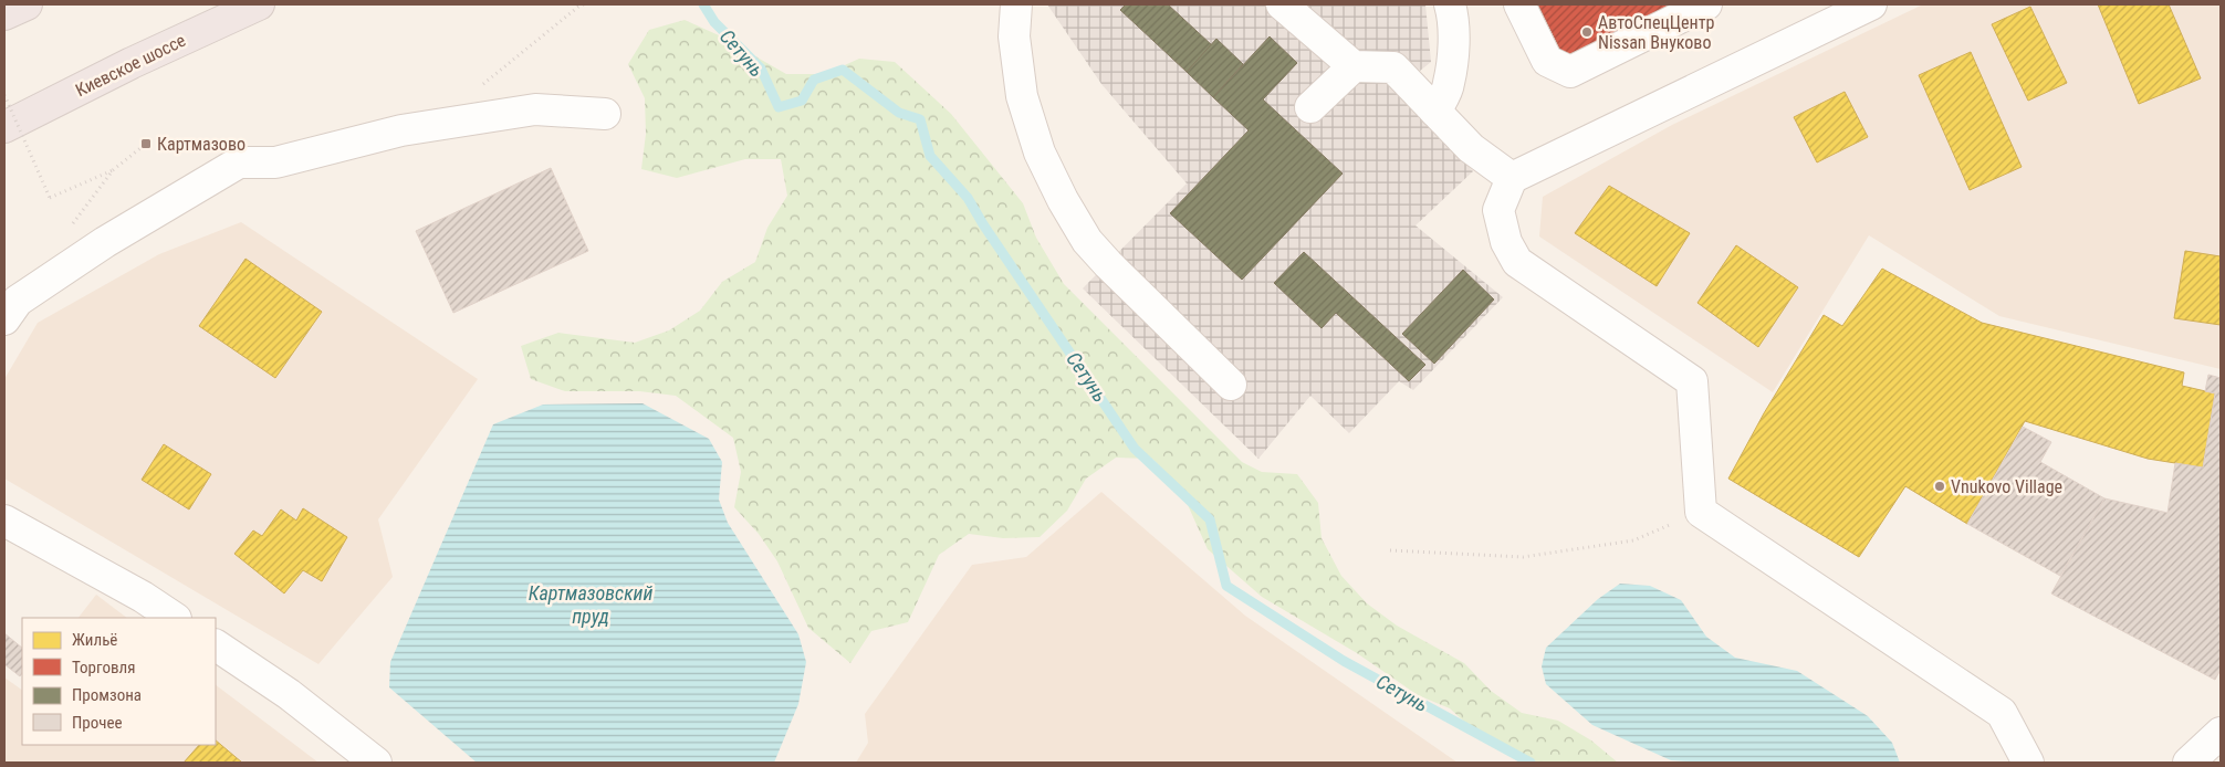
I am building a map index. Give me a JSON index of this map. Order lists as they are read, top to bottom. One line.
{"streets":{"highway":["Киевское шоссе"]},"water":["Сетунь","Картмазовский пруд"],"places":{"other":["АвтоСпецЦентр Nissan Внуково","Vnukovo Village"],"transit":["Картмазово"]},"legend":["Жильё","Торговля","Промзона","Прочее"]}
